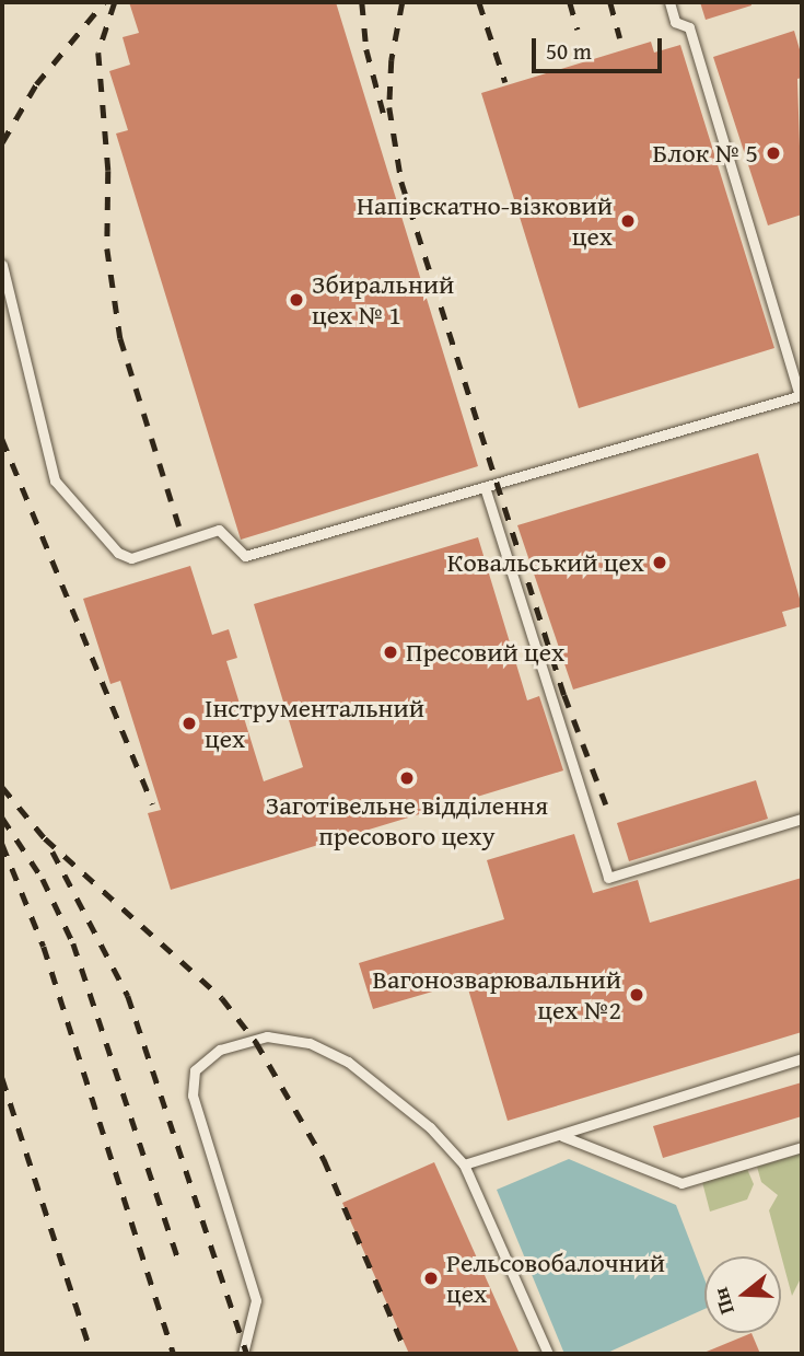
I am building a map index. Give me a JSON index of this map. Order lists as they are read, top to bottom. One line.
{"places":["Блок № 5","Напівскатно-візковий цех","Збиральний цех № 1","Ковальський цех","Пресовий цех","Інструментальний цех","Заготівельне відділення пресового цеху","Вагонозварювальний цех №2","Рельсовобалочний цех"],"scale_bar":"50 m","north":"left"}
